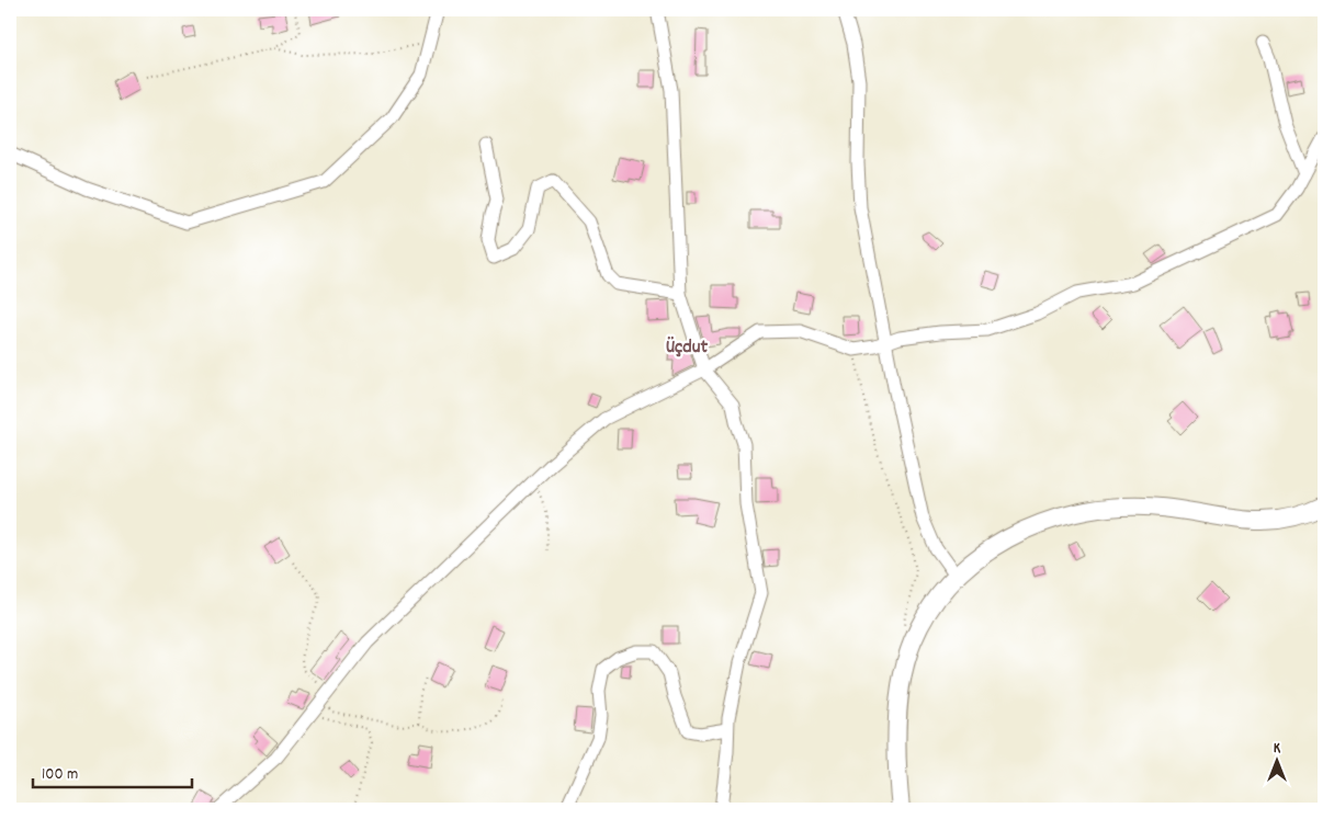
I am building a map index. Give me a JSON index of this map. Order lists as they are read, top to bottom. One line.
{"districts":["Üçdut"],"scale_bar":"100 m","north":"top"}
